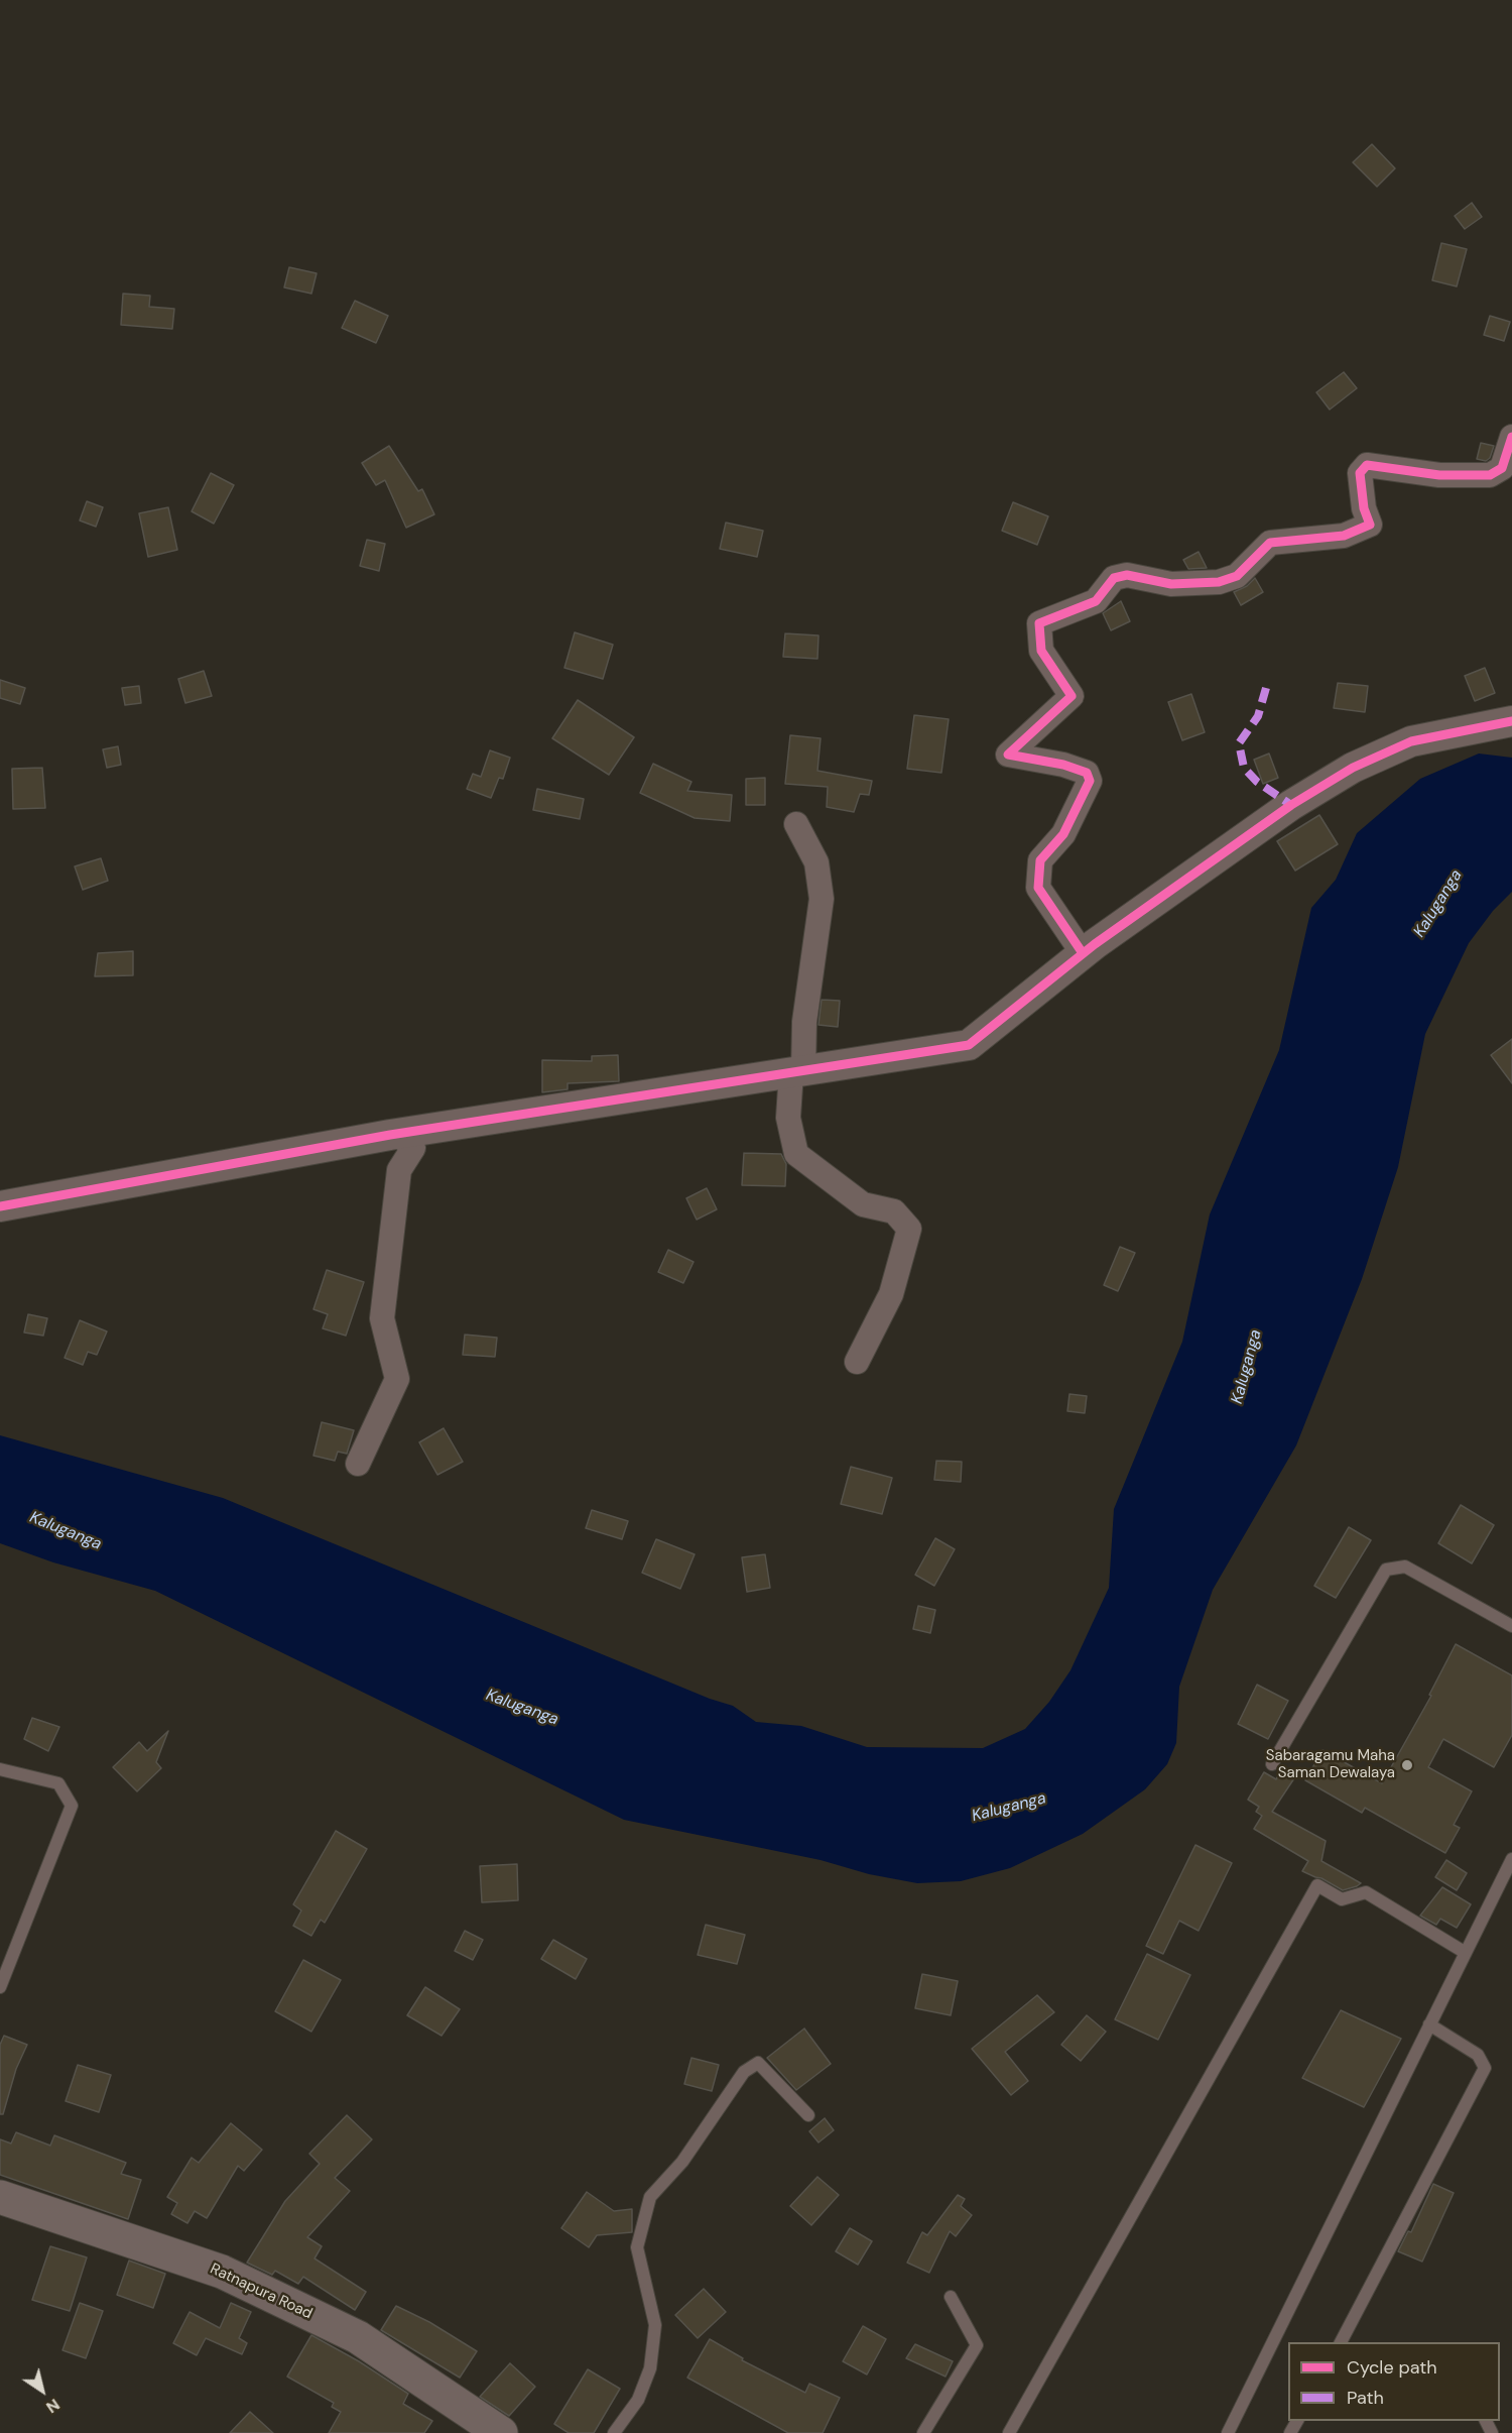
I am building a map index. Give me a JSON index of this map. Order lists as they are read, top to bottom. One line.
{"streets":{"highway":["Ratnapura Road"]},"water":["Kaluganga"],"places":["Sabaragamu Maha Saman Dewalaya"],"legend":["Cycle path","Path"],"north":"bottom right"}
